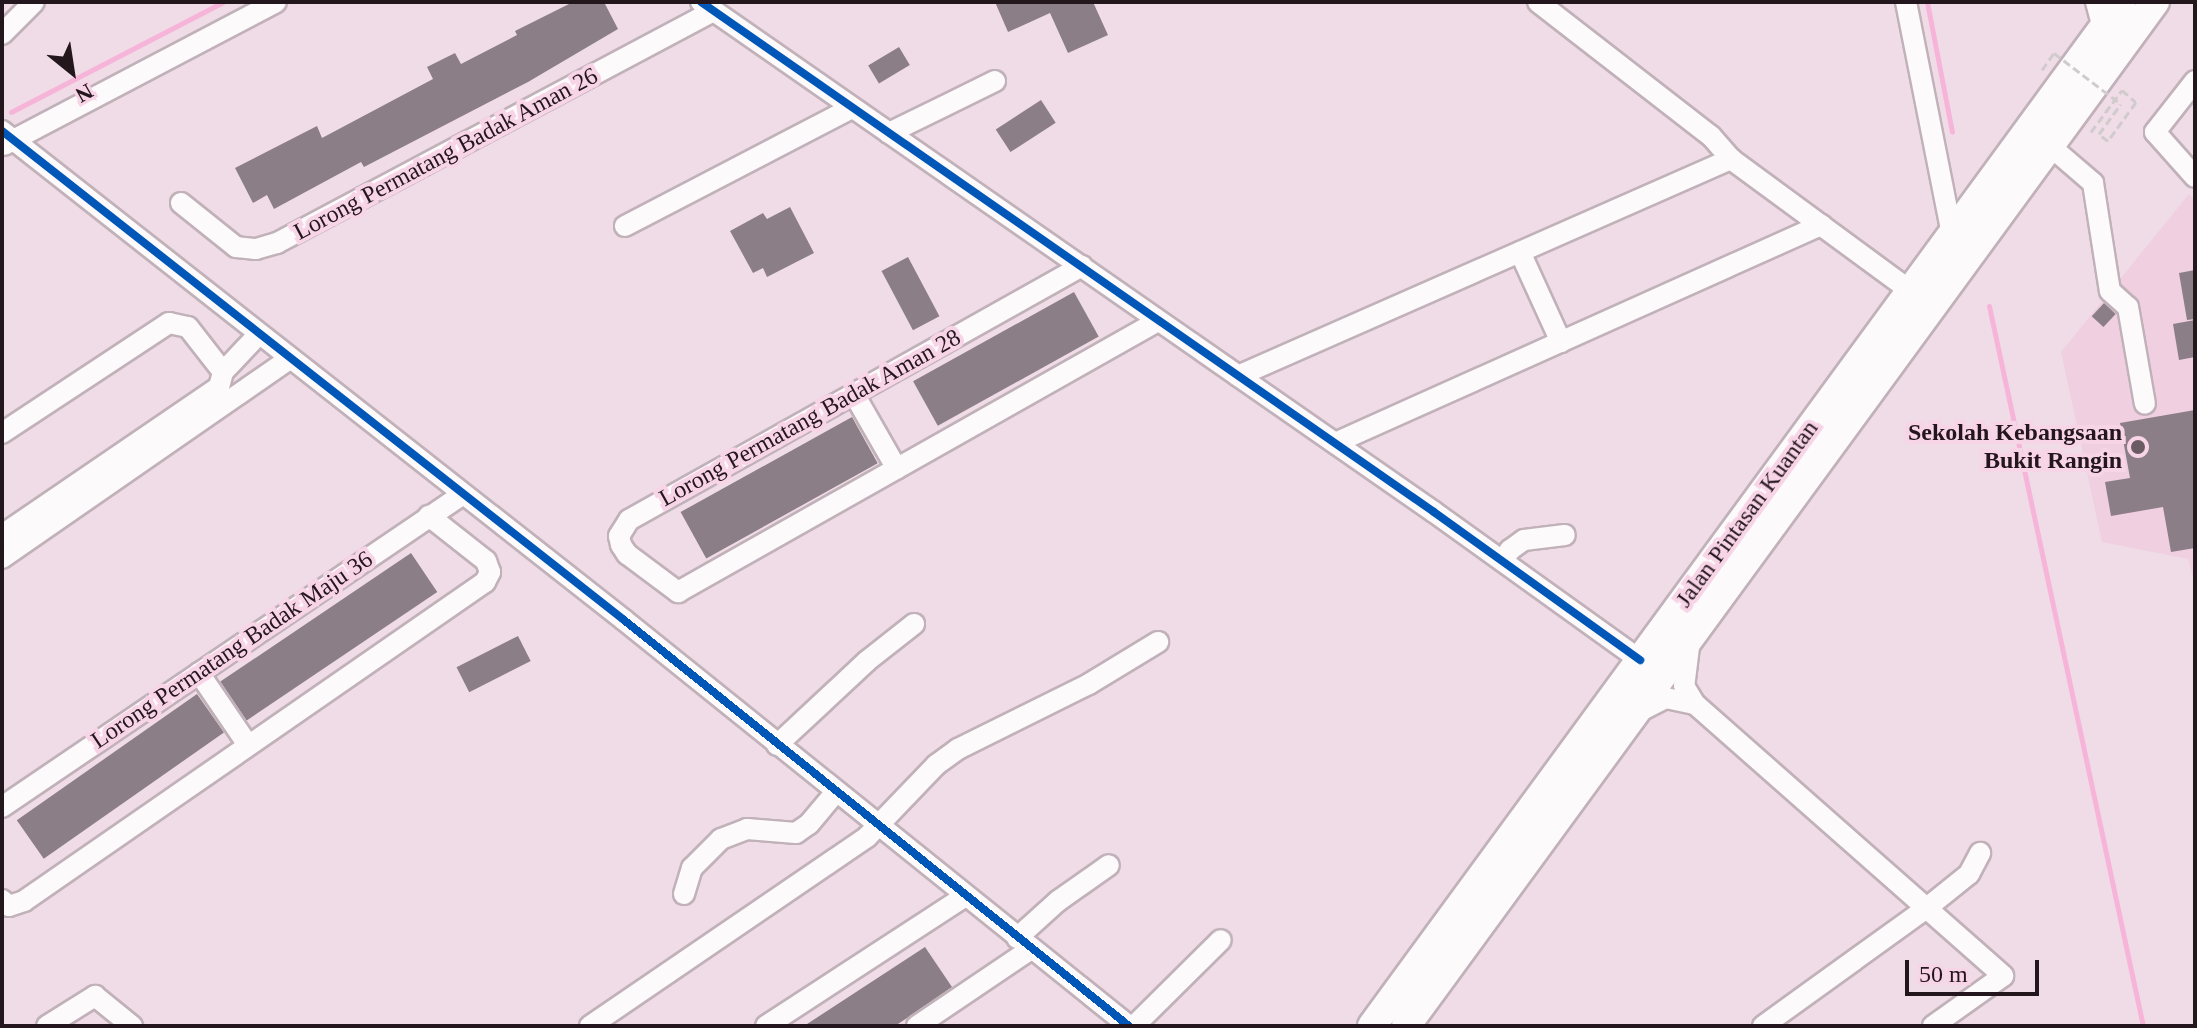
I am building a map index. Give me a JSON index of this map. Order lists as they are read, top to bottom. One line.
{"streets":{"highway":["Jalan Pintasan Kuantan"],"street":["Lorong Permatang Badak Aman 26","Lorong Permatang Badak Aman 28","Lorong Permatang Badak Maju 36"]},"places":["Sekolah Kebangsaan Bukit Rangin"],"scale_bar":"50 m","north":"bottom right"}
